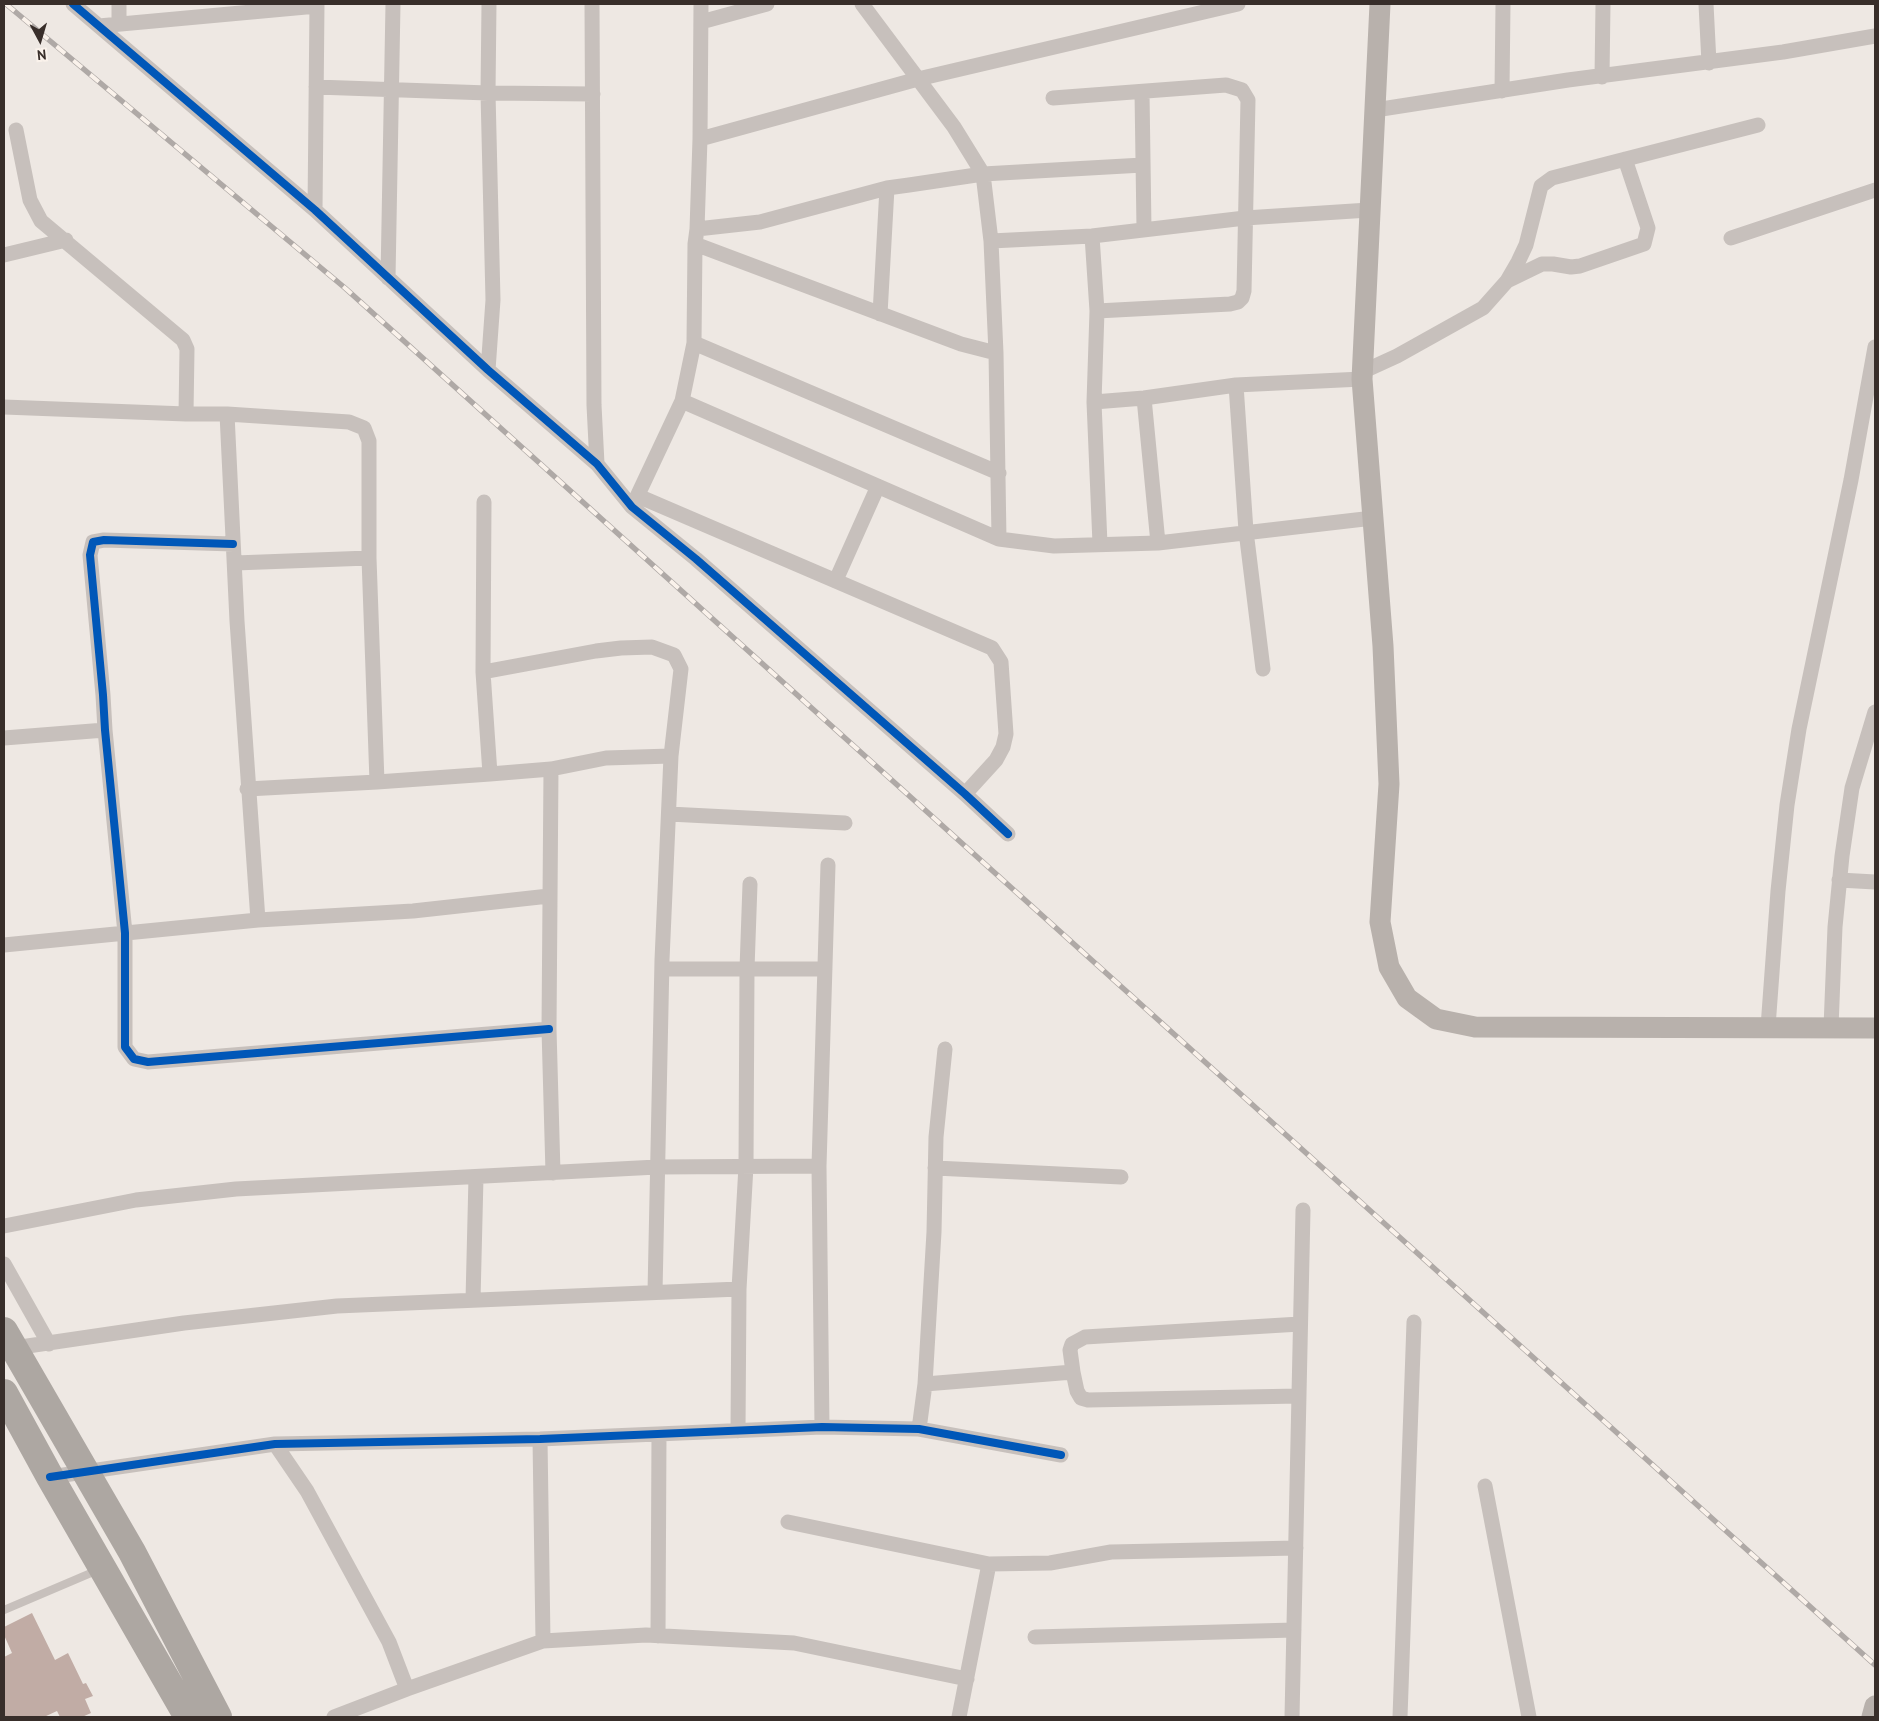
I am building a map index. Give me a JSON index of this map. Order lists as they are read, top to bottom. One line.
{"north":"bottom"}
